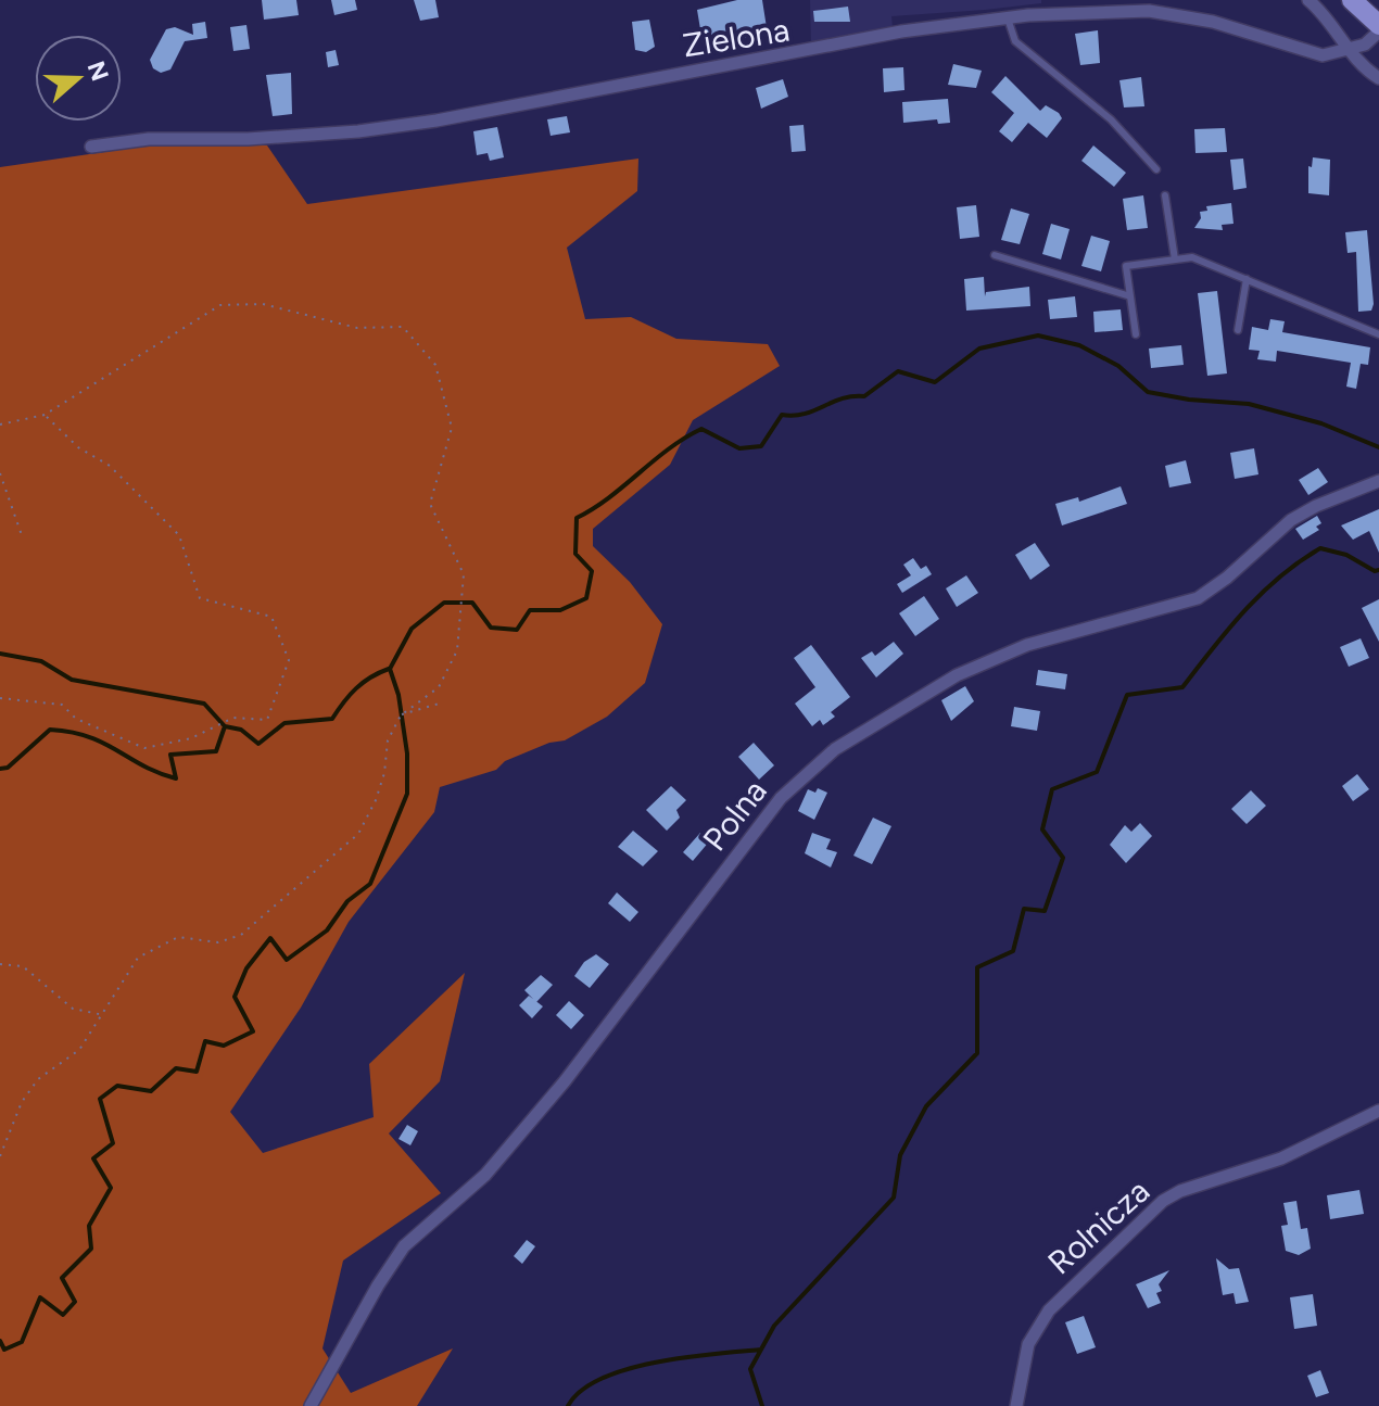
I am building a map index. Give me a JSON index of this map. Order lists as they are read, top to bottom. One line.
{"streets":{"street":["Zielona","Polna","Rolnicza"]},"north":"right"}
